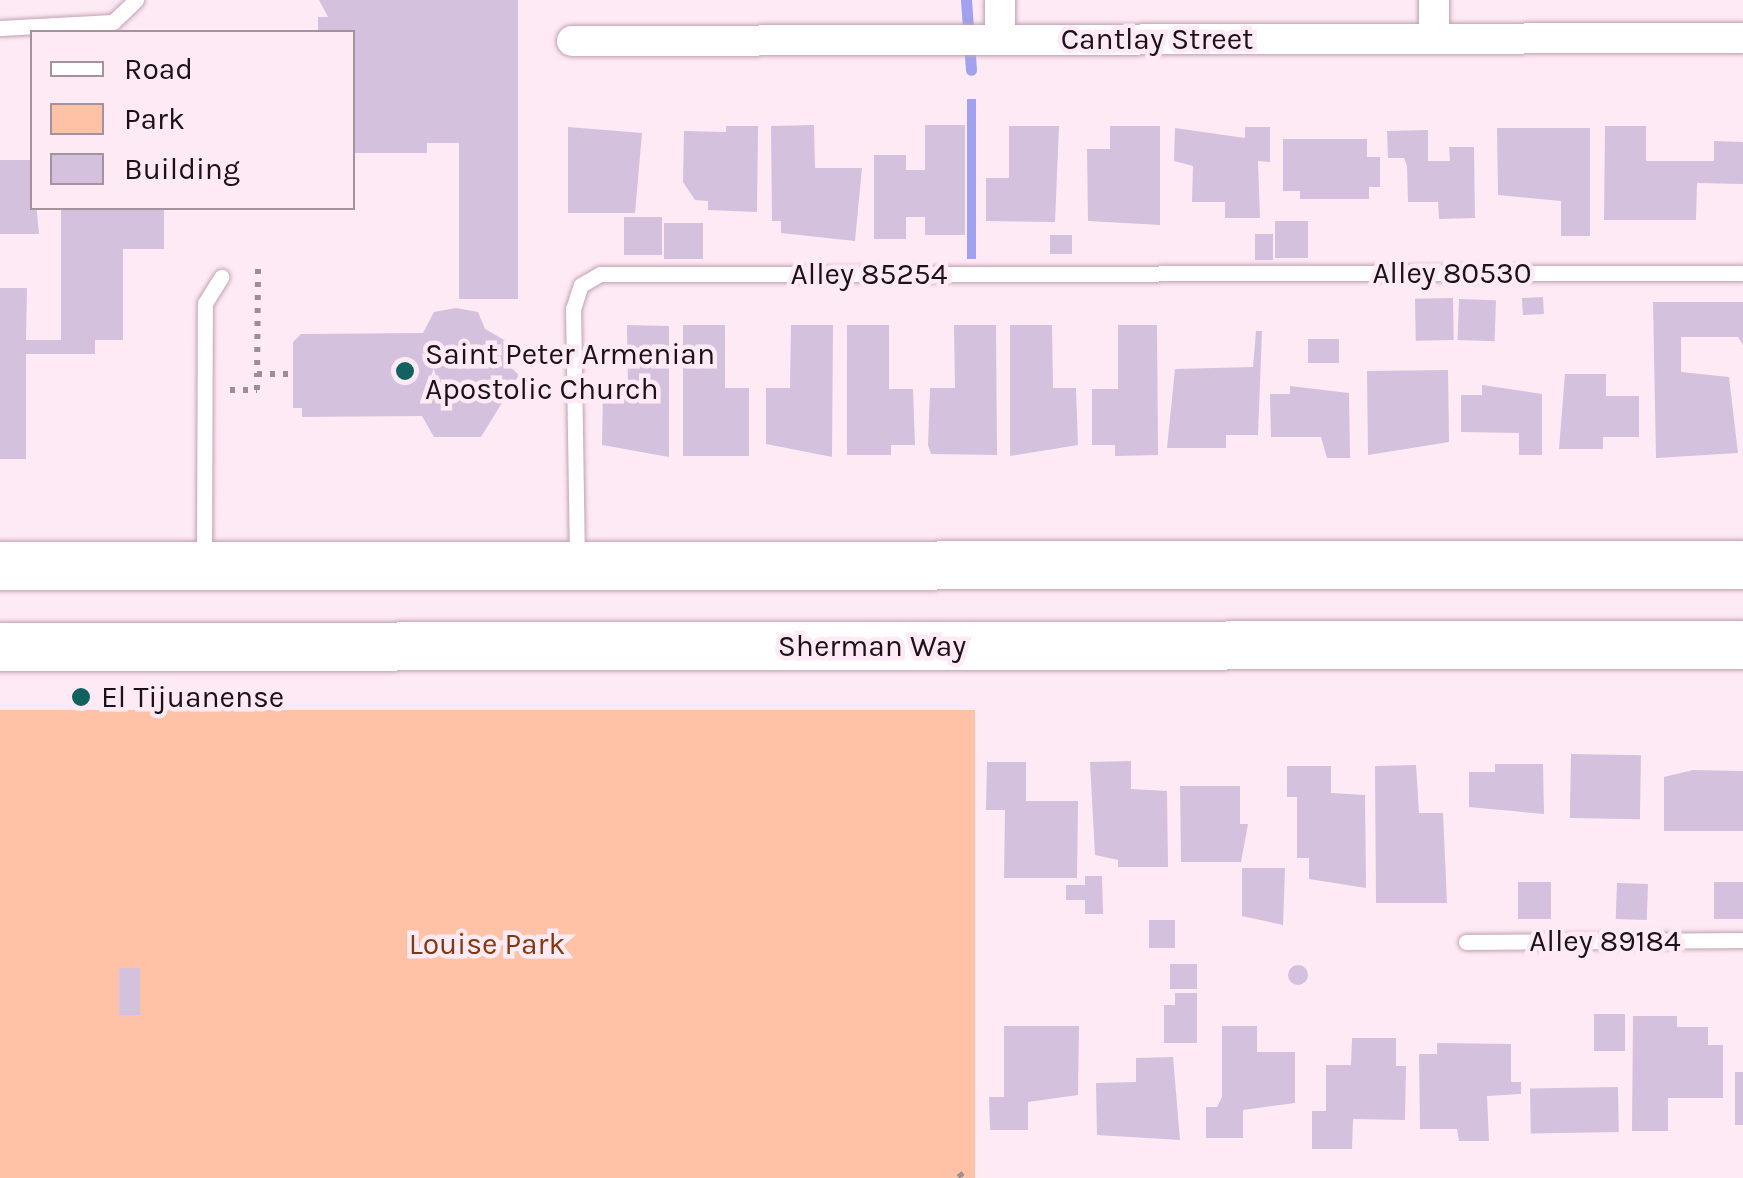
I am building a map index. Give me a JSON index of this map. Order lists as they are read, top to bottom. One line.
{"streets":{"main road":["Sherman Way"],"street":["Cantlay Street"],"lane":["Alley 80530","Alley 85254","Alley 89184"]},"crossings":[["Alley 80530","Alley 85254"]],"parks":["Louise Park"],"places":["Saint Peter Armenian Apostolic Church","El Tijuanense"],"legend":["Road","Park","Building"]}
